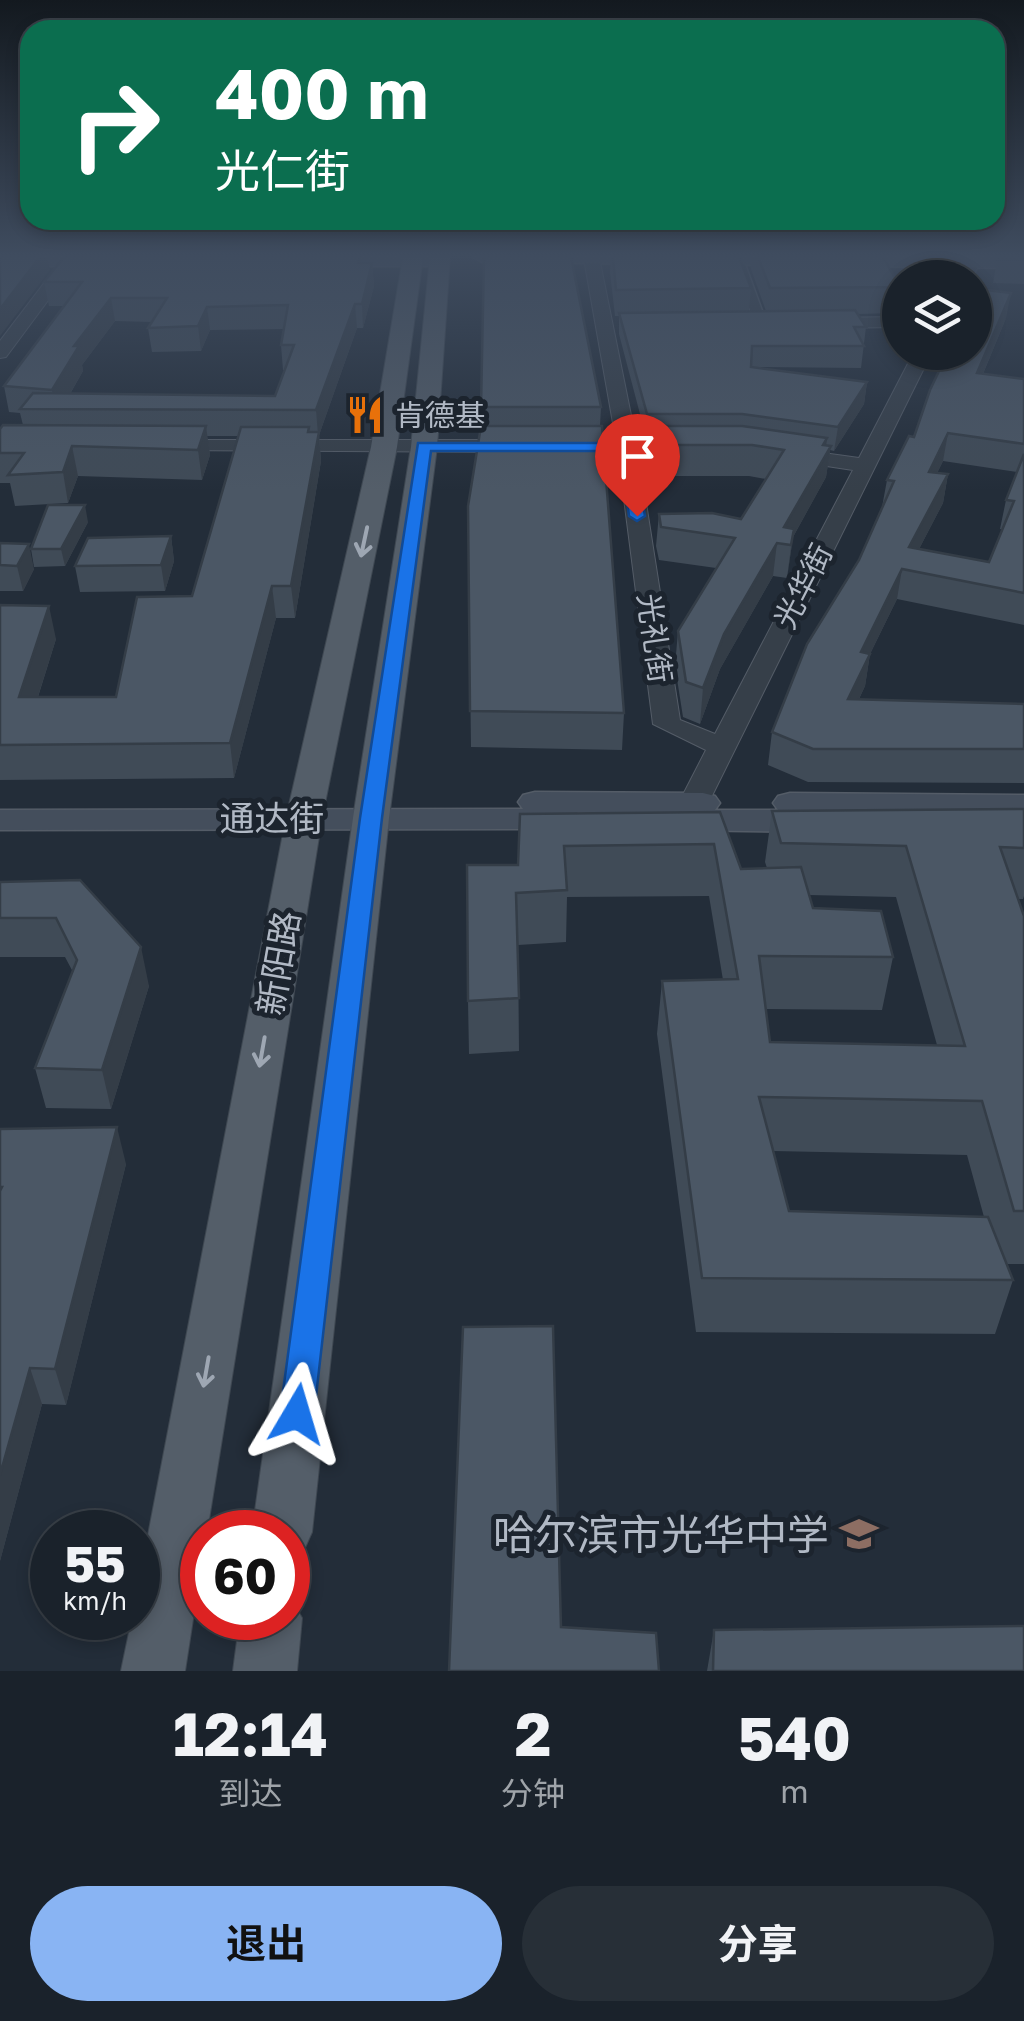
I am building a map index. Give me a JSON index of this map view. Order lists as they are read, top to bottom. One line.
{"streets":{"main road":["通达街","新阳路"],"street":["光华街","光礼街"]},"crossings":[["光华街","光礼街"],["光华街","通达街"],["通达街","新阳路"]],"places":{"restaurant":["肯德基"],"school or university":["哈尔滨市光华中学"]},"page":{"turn":["400 m","光仁街"],"speed":"55 km/h","limit":"60","eta":["12:14","到达","2","分钟","540","m"],"buttons":["退出","分享"]}}
